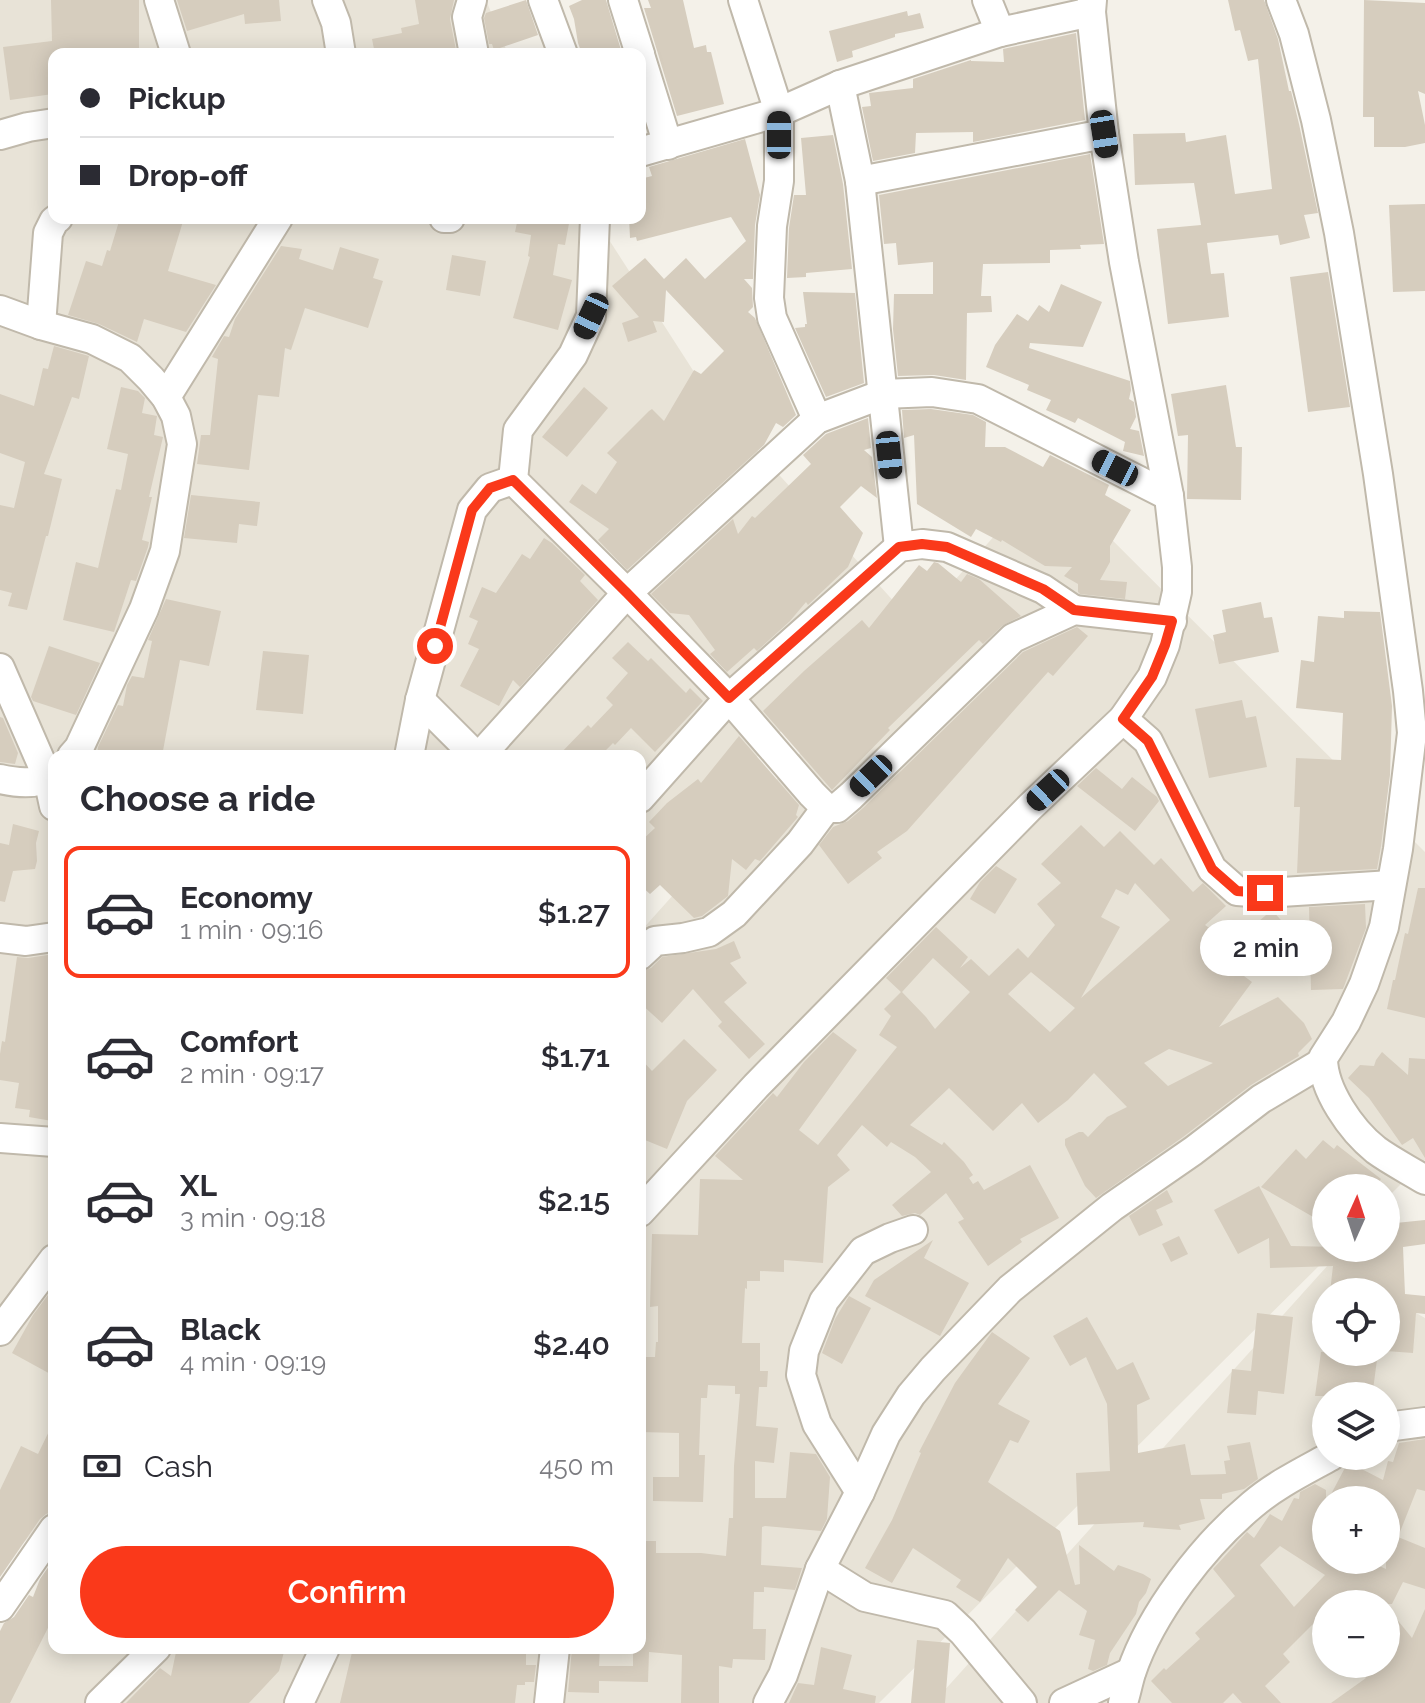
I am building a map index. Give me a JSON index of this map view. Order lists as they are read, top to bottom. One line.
{"north":"top","page":{"banner":["Pickup","Drop-off"],"heading":"Choose a ride","list":[{"name":"Economy","note":"1 min · 09:16","value":"$1.27"},{"name":"Comfort","note":"2 min · 09:17","value":"$1.71"},{"name":"XL","note":"3 min · 09:18","value":"$2.15"},{"name":"Black","note":"4 min · 09:19","value":"$2.40"}],"bubble":"2 min","map_buttons":["+","−"],"pay":["Cash","450 m"],"buttons":"Confirm"}}
